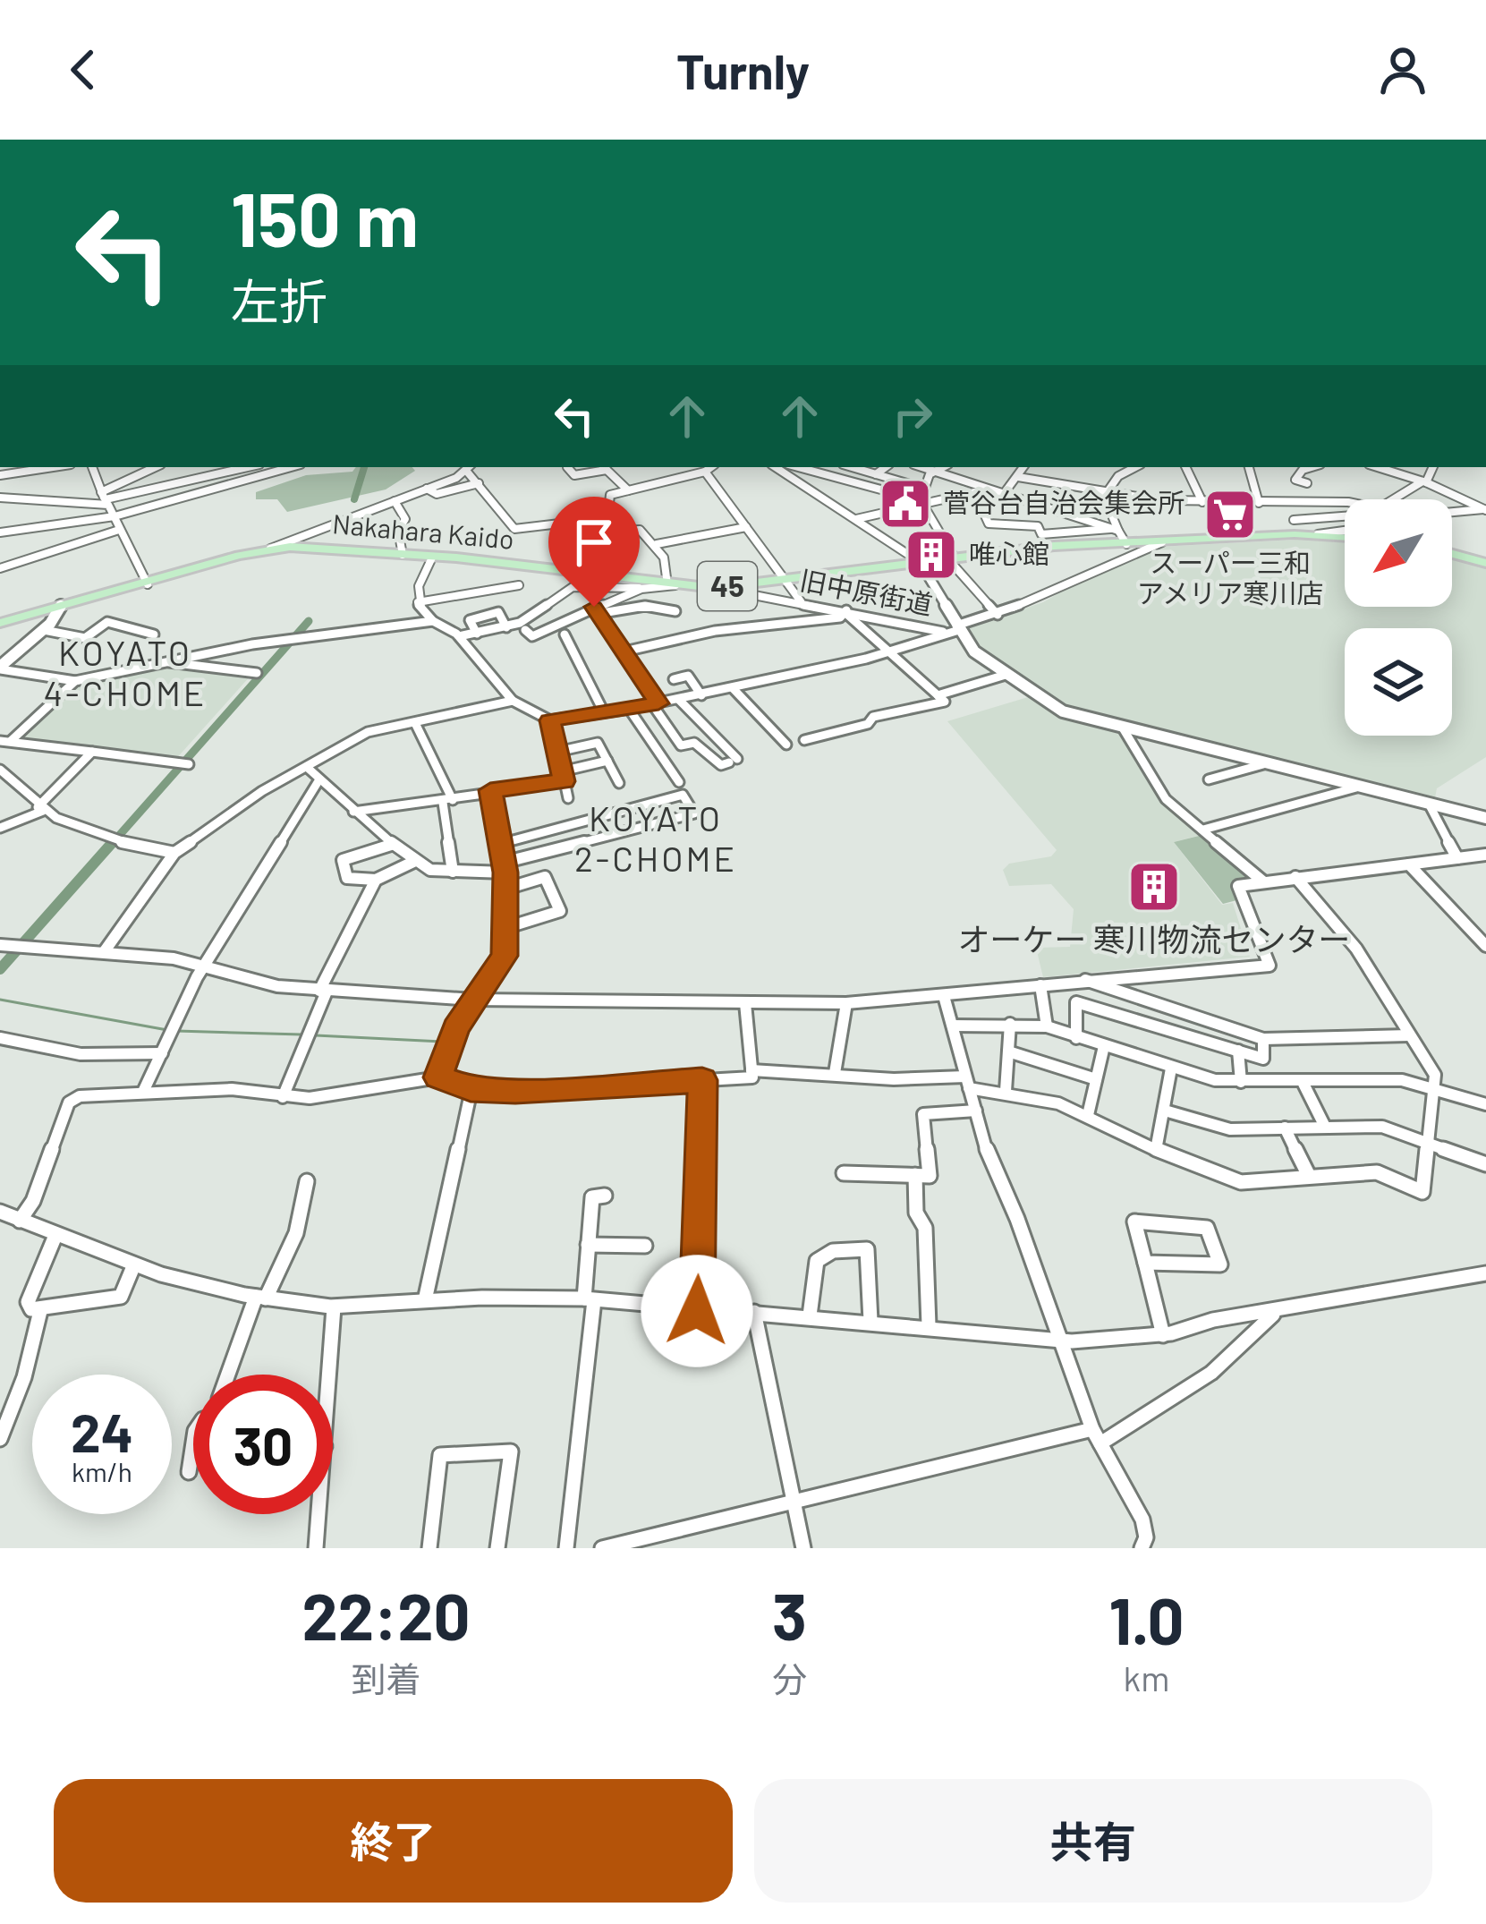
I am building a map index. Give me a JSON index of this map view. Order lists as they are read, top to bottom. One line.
{"streets":{"main road":["Nakahara Kaido","45"],"street":["旧中原街道"]},"crossings":[["Nakahara Kaido","旧中原街道"]],"districts":["KOYATO 4-CHOME","KOYATO 2-CHOME"],"places":{"public building":["菅谷台自治会集会所"],"supermarket":["スーパー三和 アメリア寒川店"],"building":["唯心館","オーケー 寒川物流センター"]},"north":"bottom left","page":{"header":"Turnly","turn":["150 m","左折"],"speed":"24 km/h","limit":"30","eta":["22:20","到着","3","分","1.0","km"],"buttons":["終了","共有"]}}
